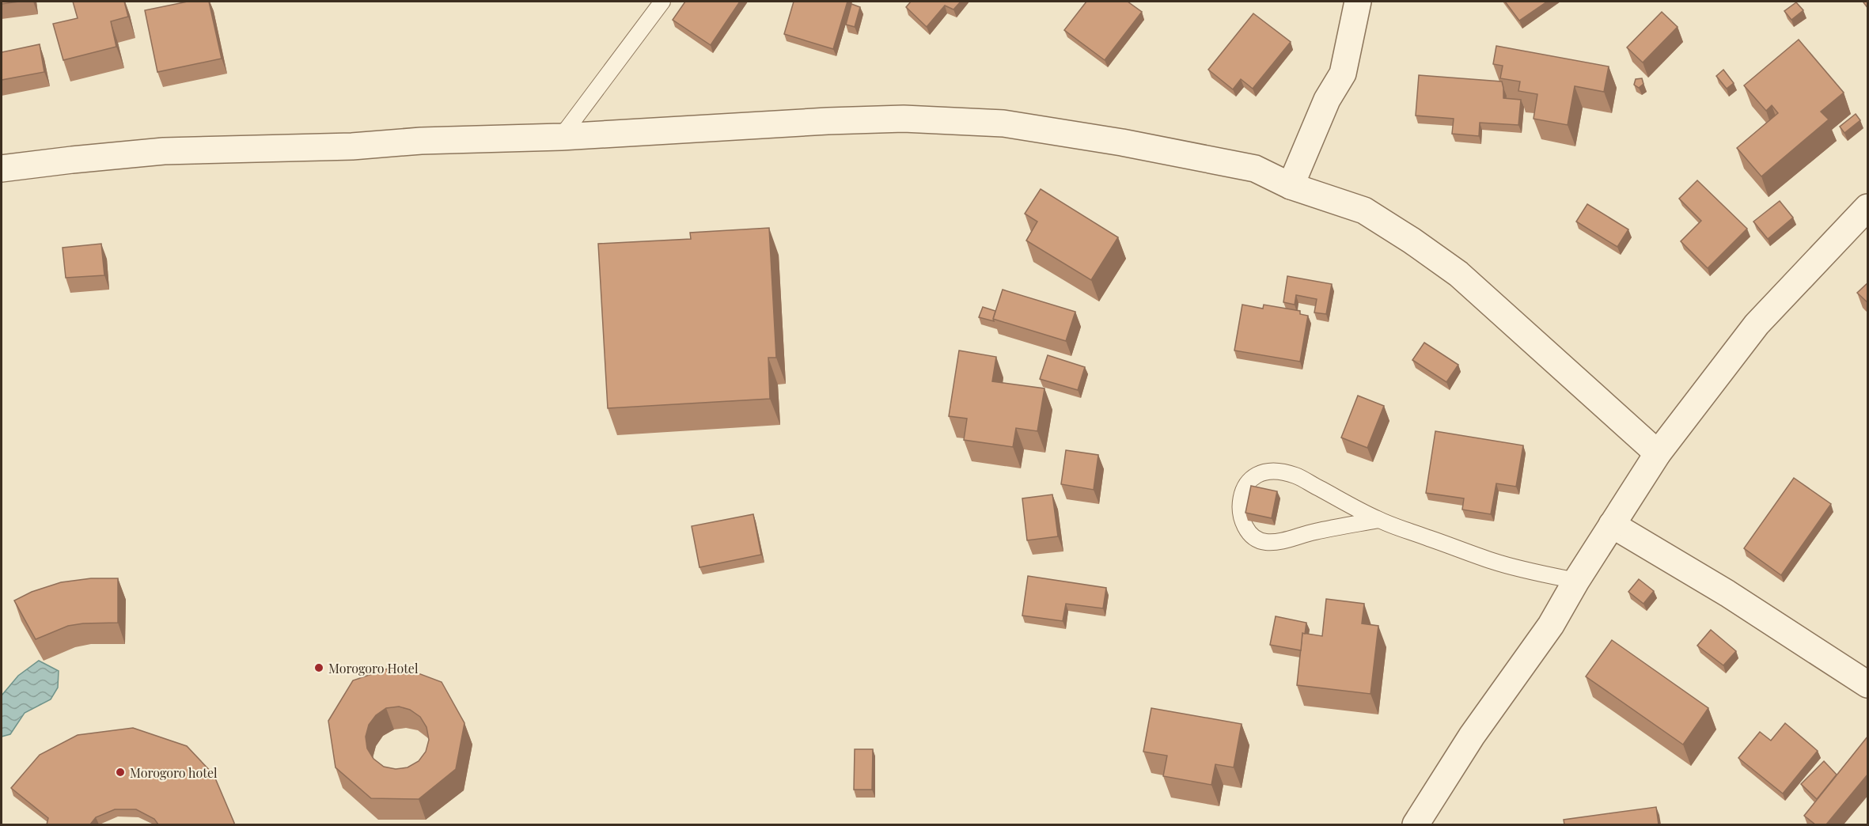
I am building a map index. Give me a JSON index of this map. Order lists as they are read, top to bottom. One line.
{"places":["Morogoro Hotel","Morogoro hotel"]}
